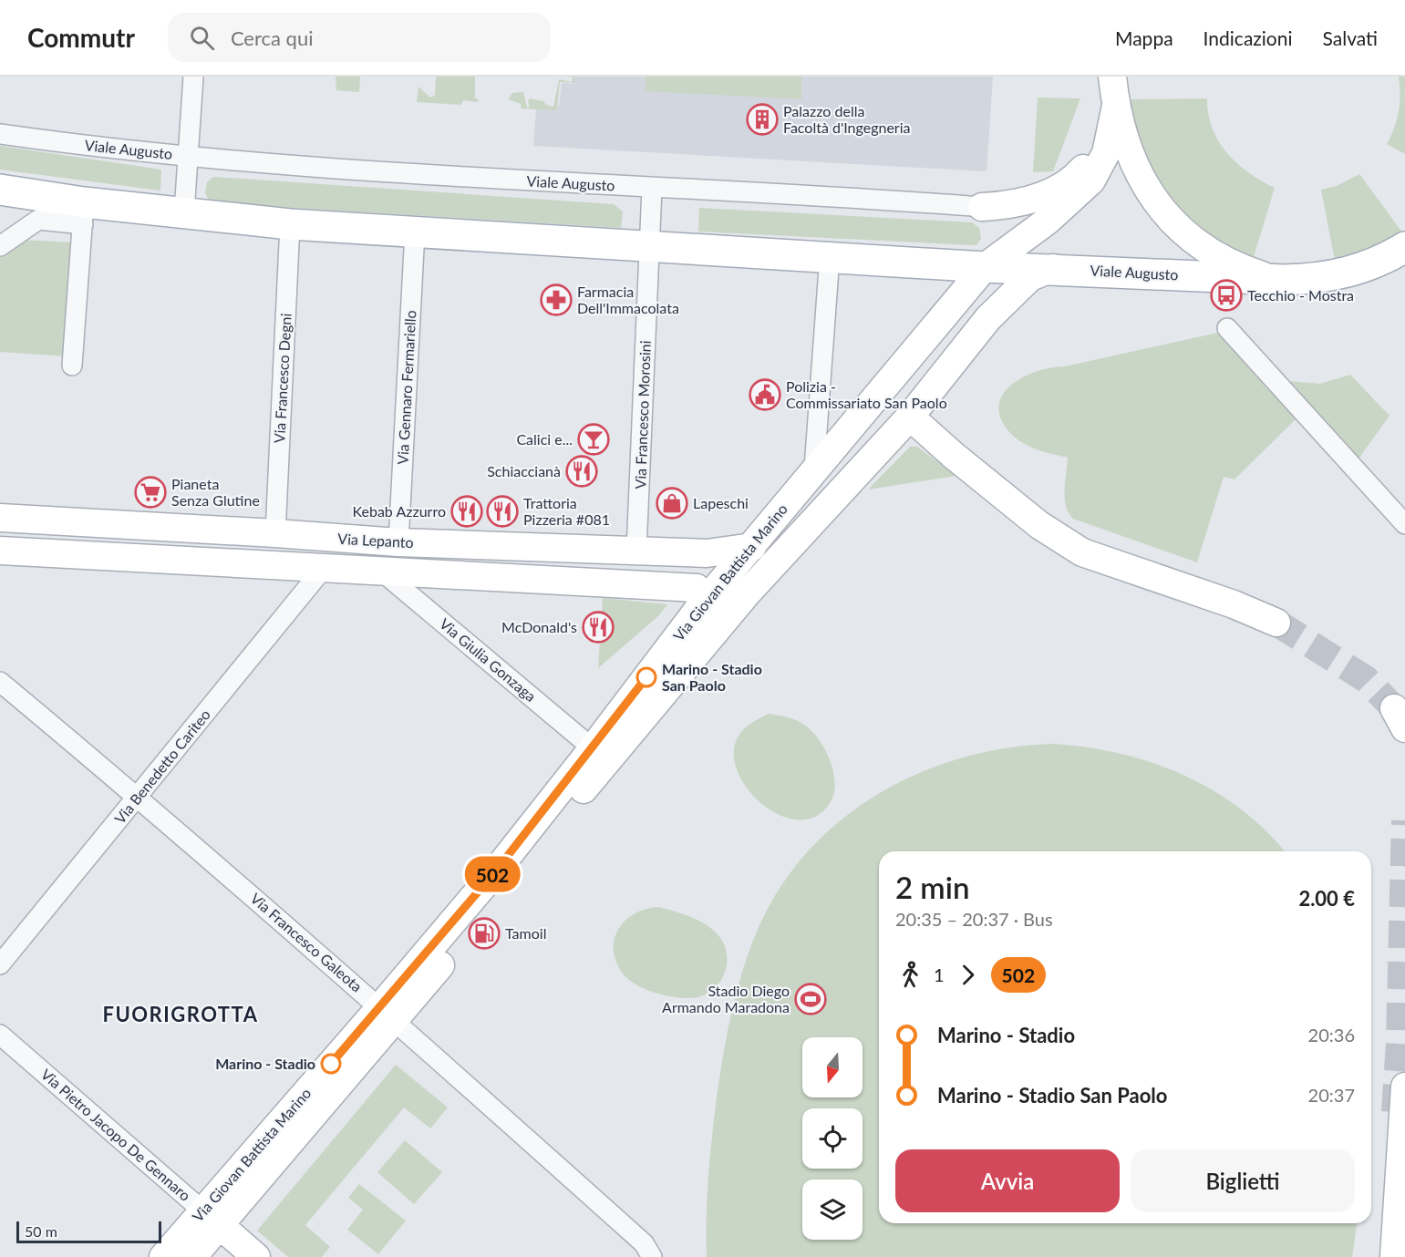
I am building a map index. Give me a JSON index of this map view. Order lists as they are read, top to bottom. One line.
{"streets":{"main road":["Viale Augusto","Via Lepanto","Via Giovan Battista Marino","Via Pietro Jacopo De Gennaro"],"street":["Via Francesco Degni","Via Gennaro Fermariello","Via Francesco Morosini","Via Giulia Gonzaga","Via Benedetto Cariteo","Via Francesco Galeota"]},"crossings":[["Viale Augusto","Via Francesco Degni"],["Viale Augusto","Via Gennaro Fermariello"],["Viale Augusto","Via Francesco Morosini"],["Viale Augusto","Via Giovan Battista Marino"],["Via Francesco Degni","Via Lepanto"],["Via Gennaro Fermariello","Via Lepanto"],["Via Francesco Morosini","Via Lepanto"],["Via Lepanto","Via Giovan Battista Marino"],["Via Lepanto","Via Giulia Gonzaga"],["Via Lepanto","Via Benedetto Cariteo"],["Via Giovan Battista Marino","Via Giulia Gonzaga"],["Via Giovan Battista Marino","Via Francesco Galeota"],["Via Giovan Battista Marino","Via Pietro Jacopo De Gennaro"],["Via Benedetto Cariteo","Via Francesco Galeota"]],"districts":["FUORIGROTTA"],"places":{"building":["Palazzo della Facoltà d'Ingegneria"],"bus stop":["Tecchio - Mostra"],"pharmacy":["Farmacia Dell'Immacolata"],"public building":["Polizia - Commissariato San Paolo"],"bar":["Calici e..."],"restaurant":["Schiaccianà","Kebab Azzurro","Trattoria Pizzeria #081","McDonald's"],"supermarket":["Pianeta Senza Glutine"],"shop":["Lapeschi"],"other":["Marino - Stadio San Paolo","Marino - Stadio"],"fuel station":["Tamoil"],"sports":["Stadio Diego Armando Maradona"]},"lines":["bus line 502"],"scale_bar":"50 m","north":"bottom","page":{"header":"Commutr","search":"Cerca qui","nav":["Mappa","Indicazioni","Salvati"],"on_map":"502","heading":["2 min","20:35 – 20:37 · Bus","2.00 €"],"legs":["1","502"],"list":[{"name":"Marino - Stadio","value":"20:36"},{"name":"Marino - Stadio San Paolo","value":"20:37"}],"buttons":["Avvia","Biglietti"],"scale":"50 m"}}
